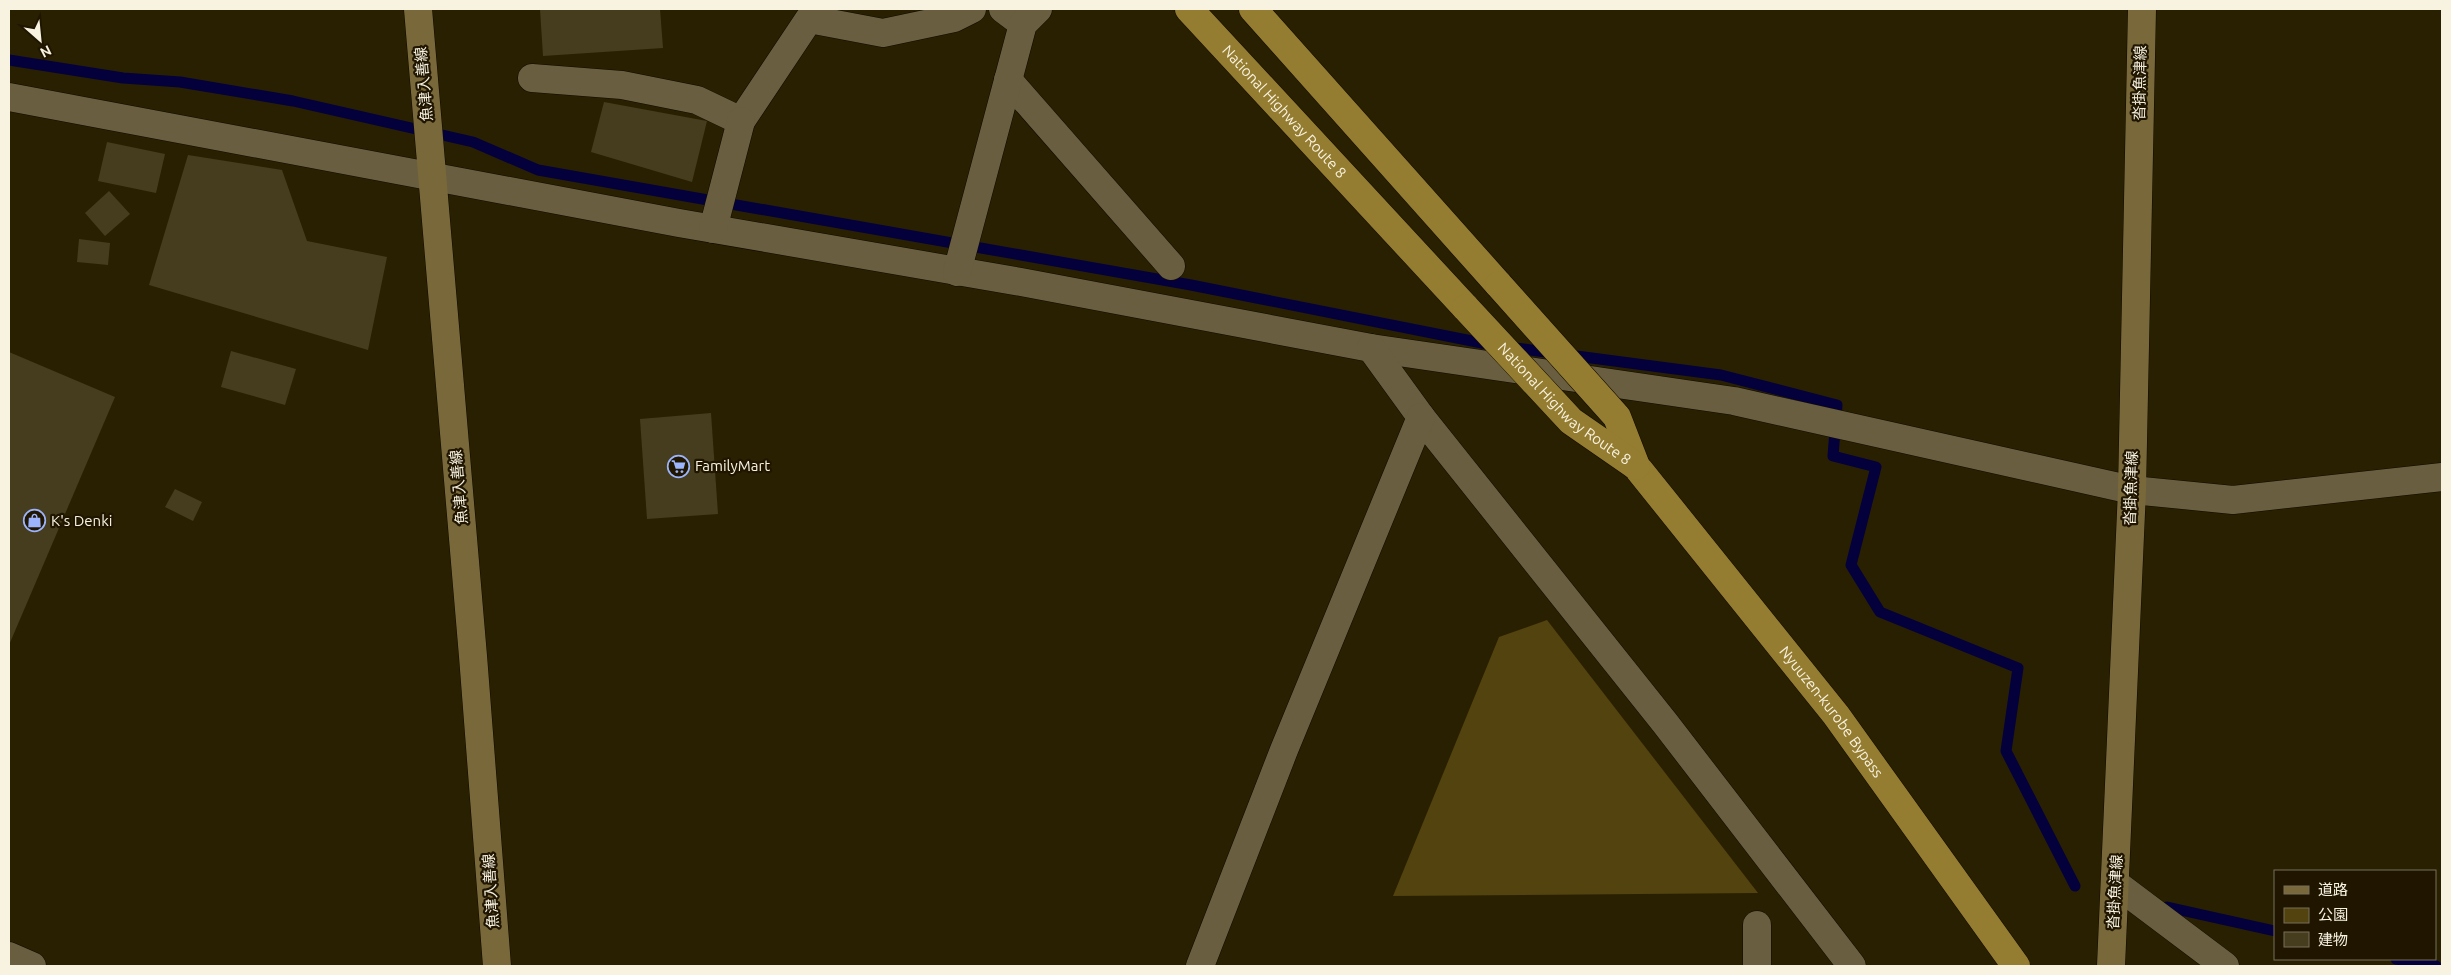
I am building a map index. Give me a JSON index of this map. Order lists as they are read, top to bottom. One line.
{"streets":{"highway":["National Highway Route 8","Nyuuzen-kurobe Bypass"],"main road":["沓掛魚津線","魚津入善線"]},"crossings":[["National Highway Route 8","Nyuuzen-kurobe Bypass"]],"places":{"supermarket":["FamilyMart"],"shop":["K's Denki"]},"legend":["道路","公園","建物"],"north":"bottom right"}
